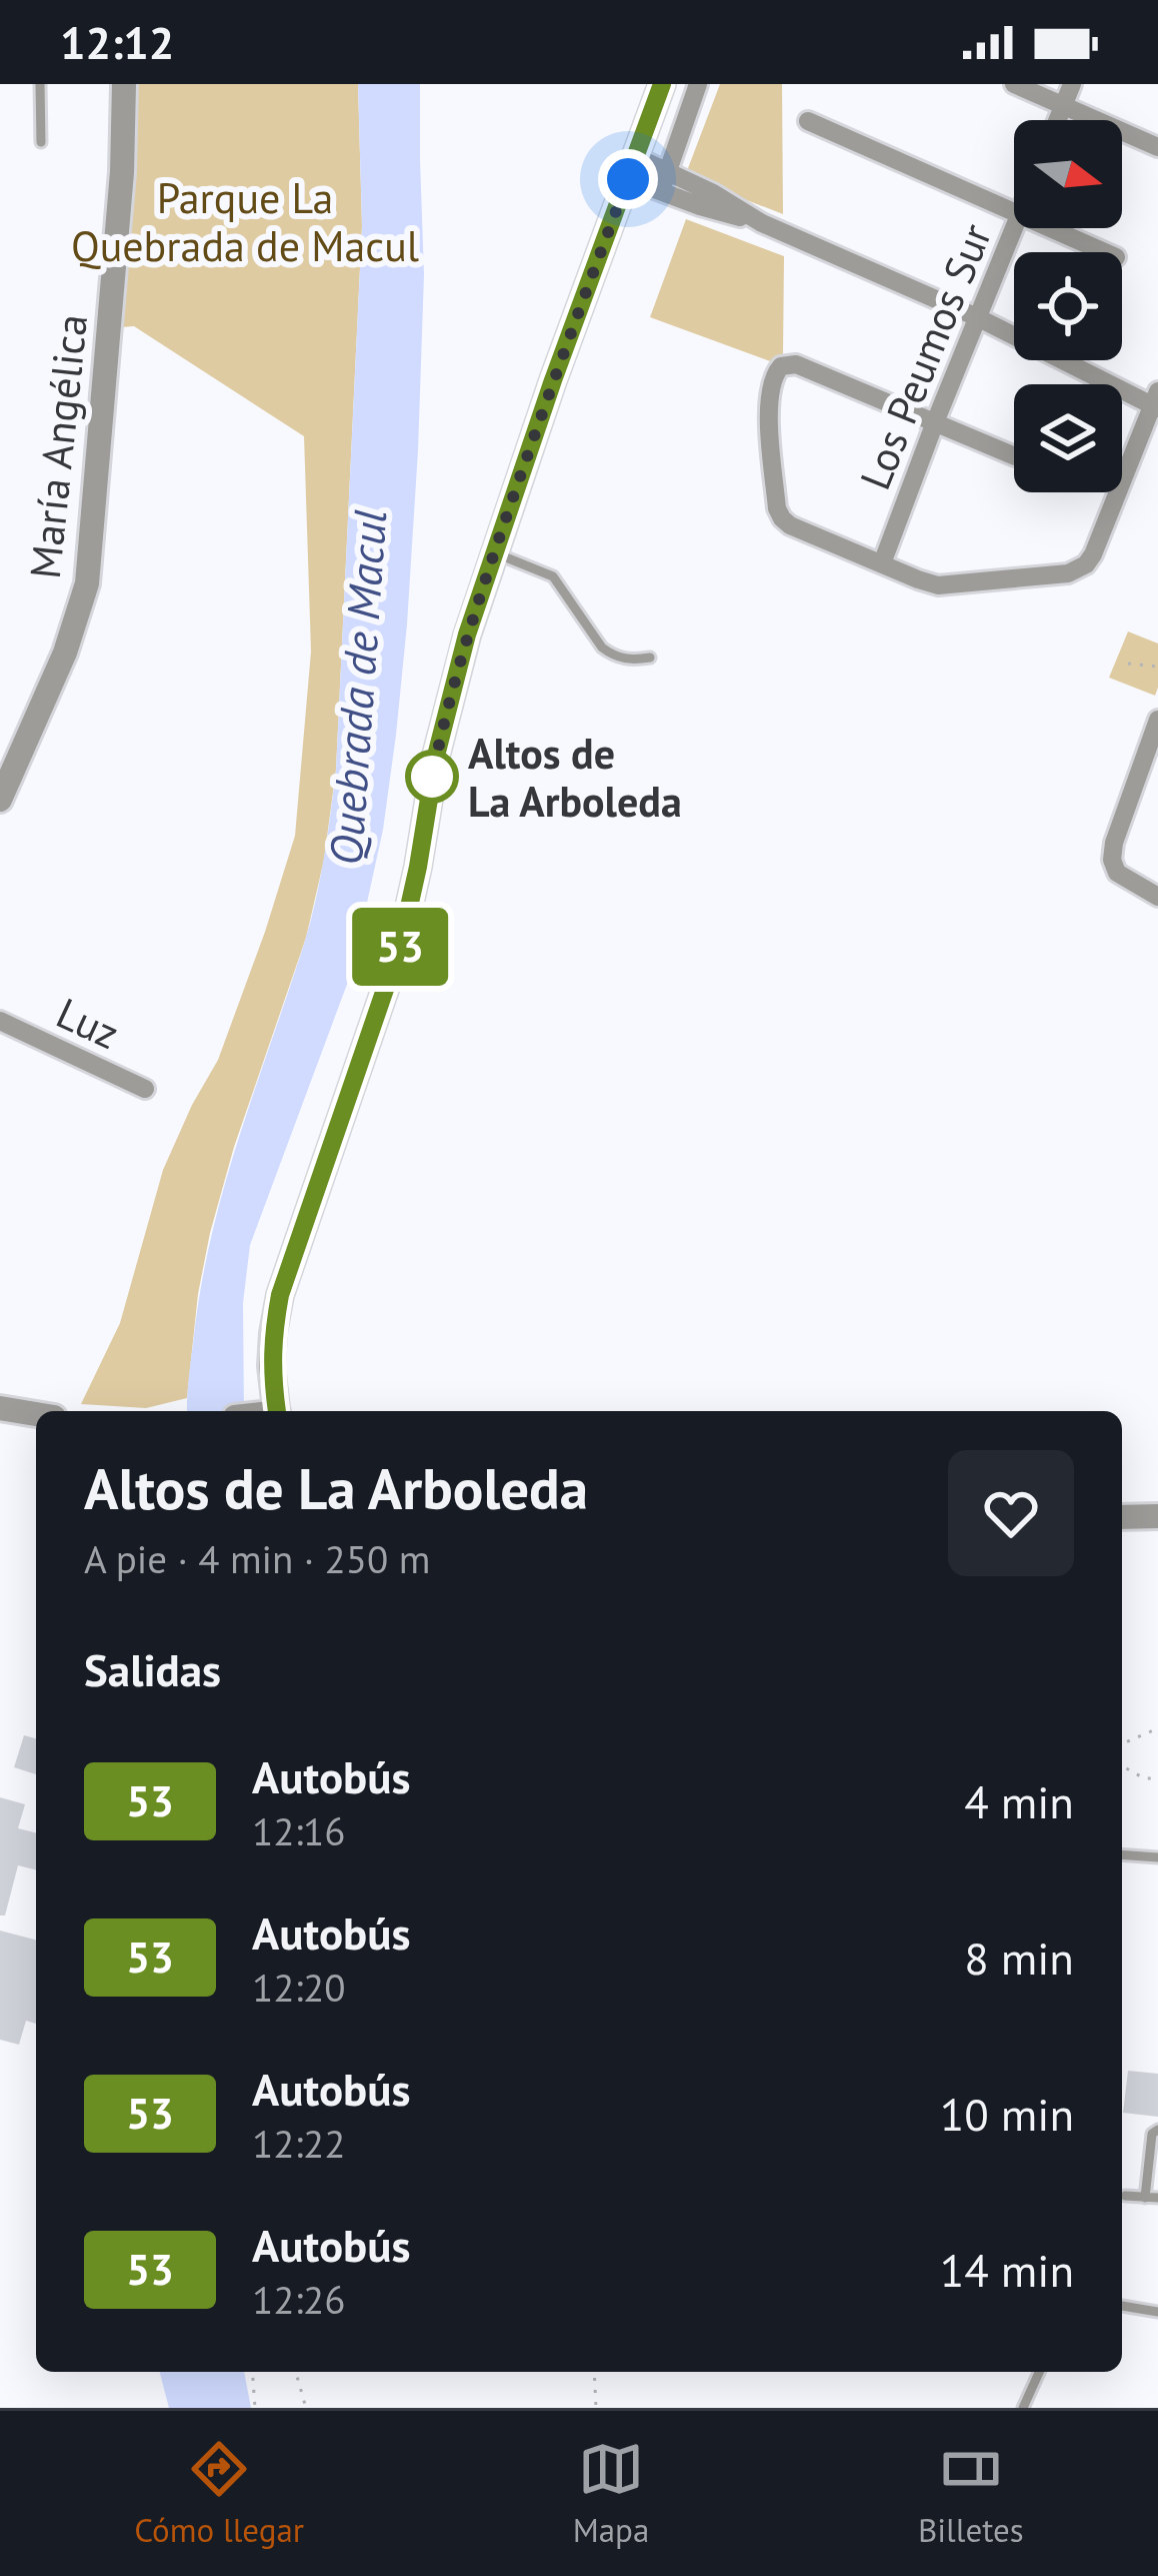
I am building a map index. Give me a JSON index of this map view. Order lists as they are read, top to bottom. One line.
{"streets":{"street":["Los Peumos Sur","María Angélica","Luz"]},"water":["Quebrada de Macul"],"parks":["Parque La Quebrada de Macul"],"places":["Altos de La Arboleda"],"lines":["bus line 53"],"north":"right","page":{"status":"12:12","on_map":"53","heading":[["Altos de La Arboleda","A pie · 4 min · 250 m"],"Salidas"],"list":[{"mark":"53","name":"Autobús","note":"12:16","value":"4 min"},{"mark":"53","name":"Autobús","note":"12:20","value":"8 min"},{"mark":"53","name":"Autobús","note":"12:22","value":"10 min"},{"mark":"53","name":"Autobús","note":"12:26","value":"14 min"}],"tabs":["Cómo llegar","Mapa","Billetes"]}}
